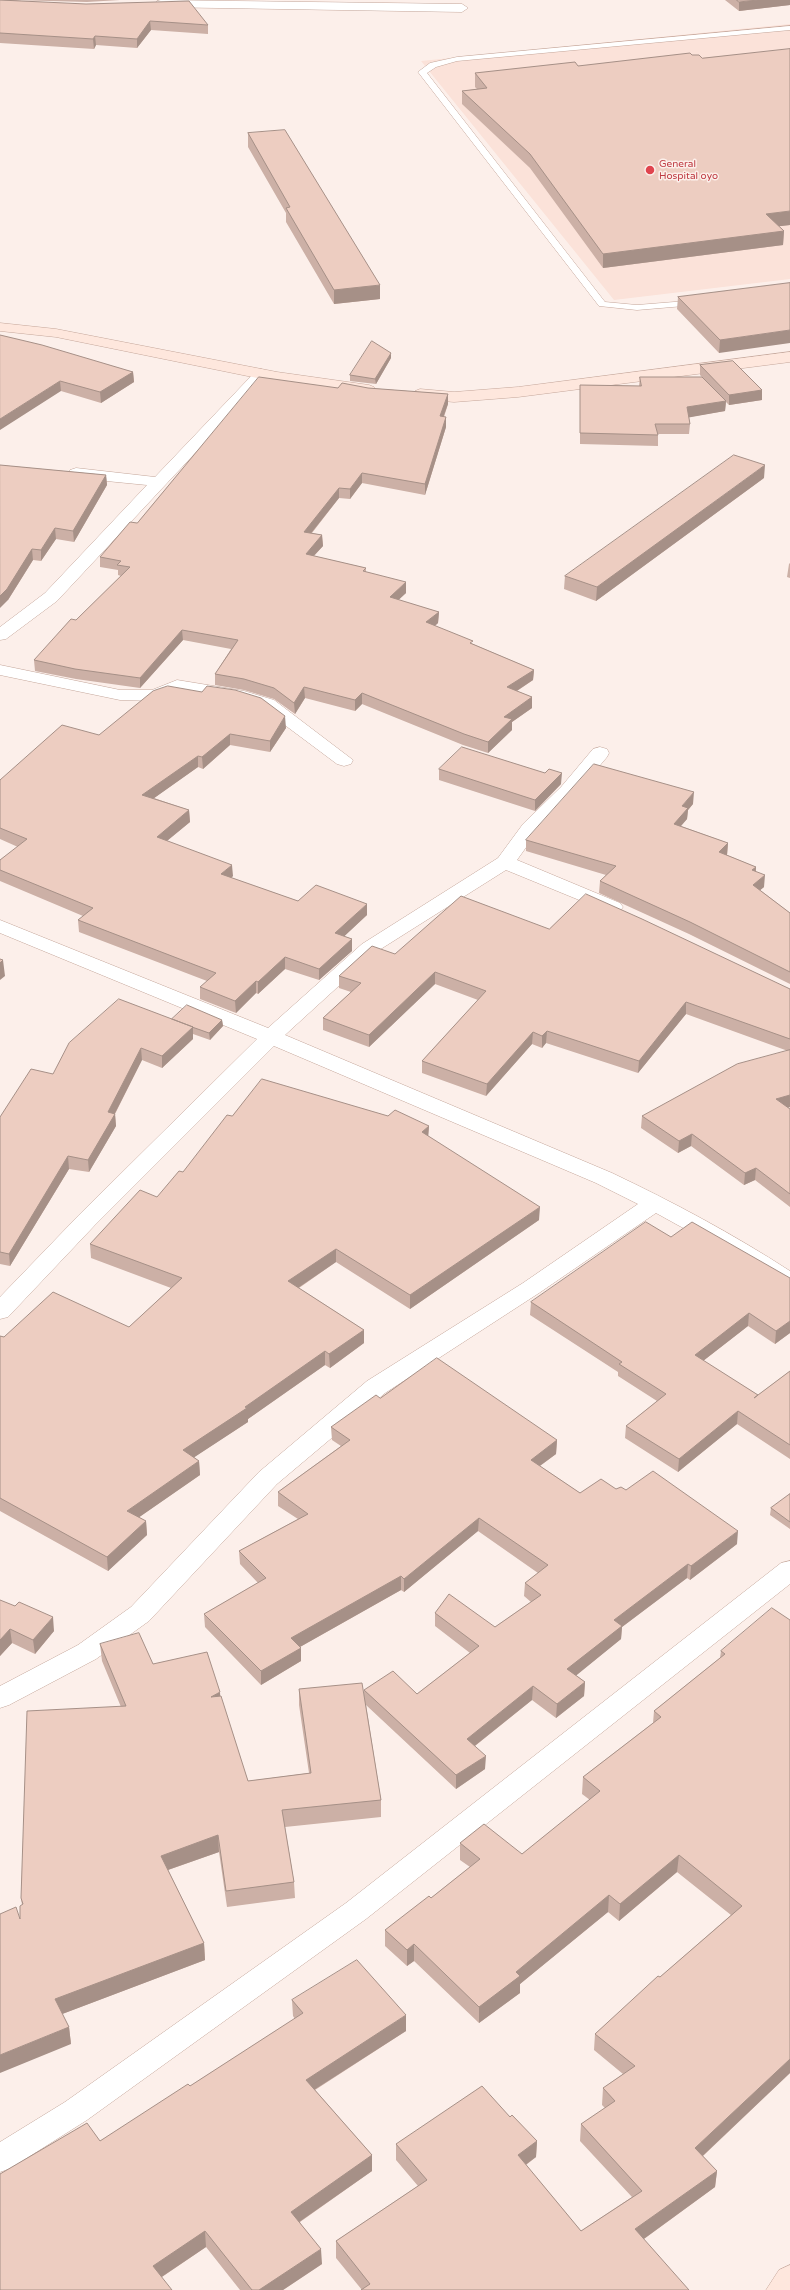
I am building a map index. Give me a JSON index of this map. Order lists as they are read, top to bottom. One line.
{"places":["General Hospital oyo"]}
